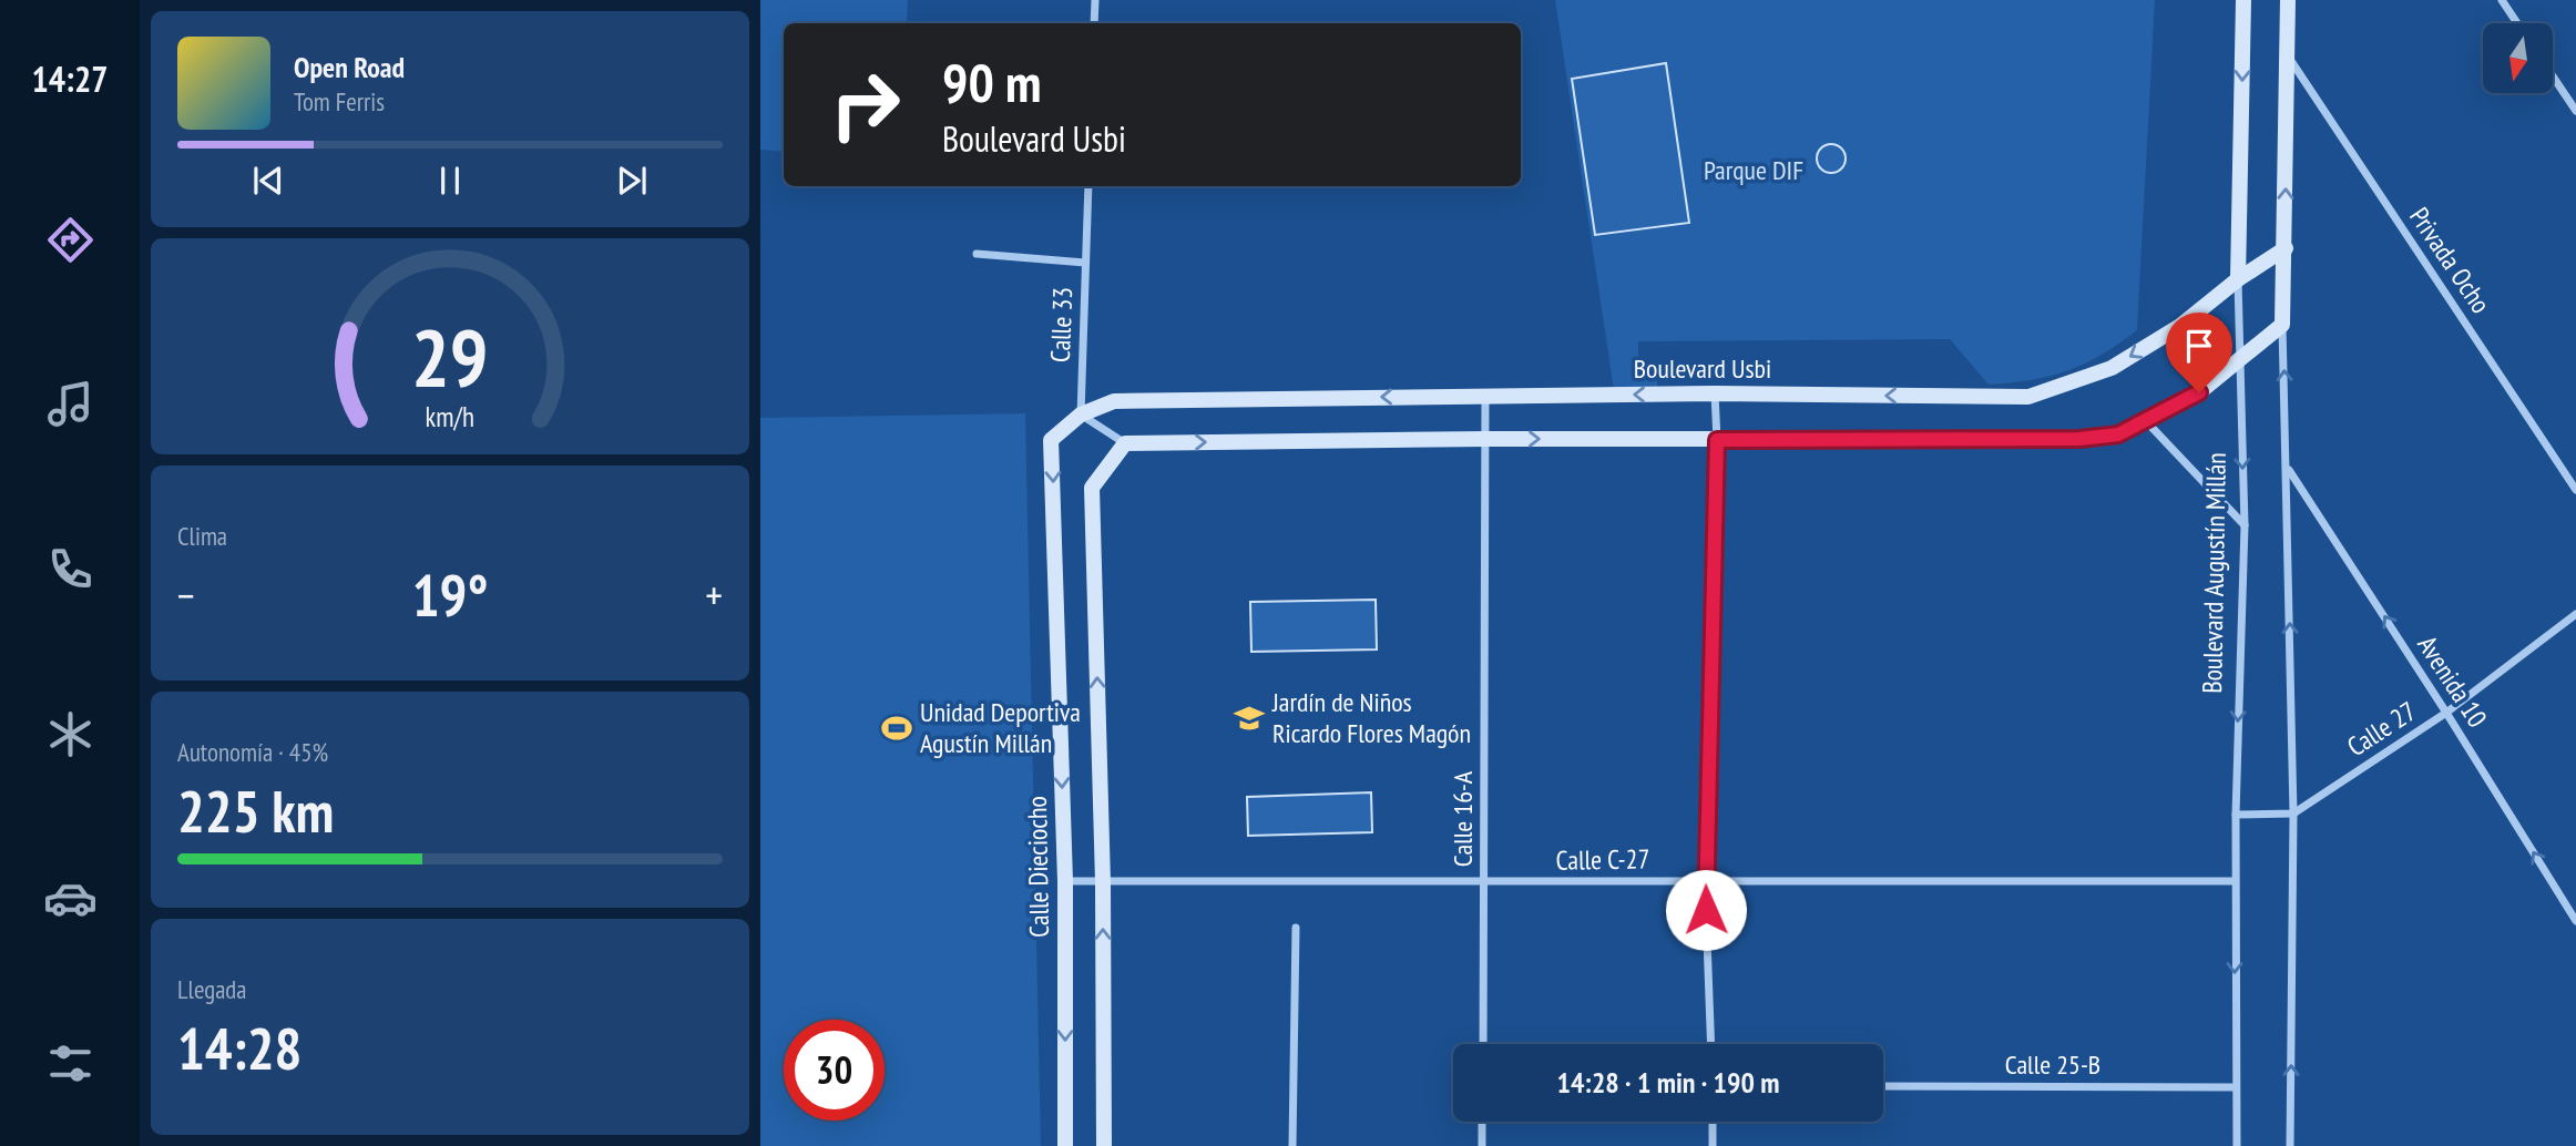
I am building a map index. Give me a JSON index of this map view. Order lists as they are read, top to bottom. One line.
{"streets":{"street":["Privada Ocho","Calle 33","Boulevard Usbi","Boulevard Augustín Millán","Avenida 10","Calle 27","Calle 16-A","Calle C-27","Calle Dieciocho","Calle 25-B"]},"crossings":[["Calle 33","Boulevard Usbi"],["Calle 33","Calle Dieciocho"],["Boulevard Usbi","Boulevard Augustín Millán"],["Boulevard Usbi","Calle 16-A"],["Boulevard Usbi","Calle Dieciocho"],["Boulevard Augustín Millán","Calle C-27"],["Boulevard Augustín Millán","Calle 25-B"],["Avenida 10","Calle 27"],["Calle 16-A","Calle C-27"],["Calle C-27","Calle Dieciocho"]],"one_way":["Avenida 10"],"parks":["Parque DIF"],"places":{"school or university":["Jardín de Niños Ricardo Flores Magón"],"sports":["Unidad Deportiva Agustín Millán"]},"north":"bottom","page":{"tabs":"14:27","turn":["90 m","Boulevard Usbi"],"song":["Open Road","Tom Ferris"],"tile":["Clima",["Autonomía · 45%","225 km"],["Llegada","14:28"]],"heat":["−","19°","+"],"limit":"30","trip":"14:28 · 1 min · 190 m","gauge":["29","km/h"]}}
